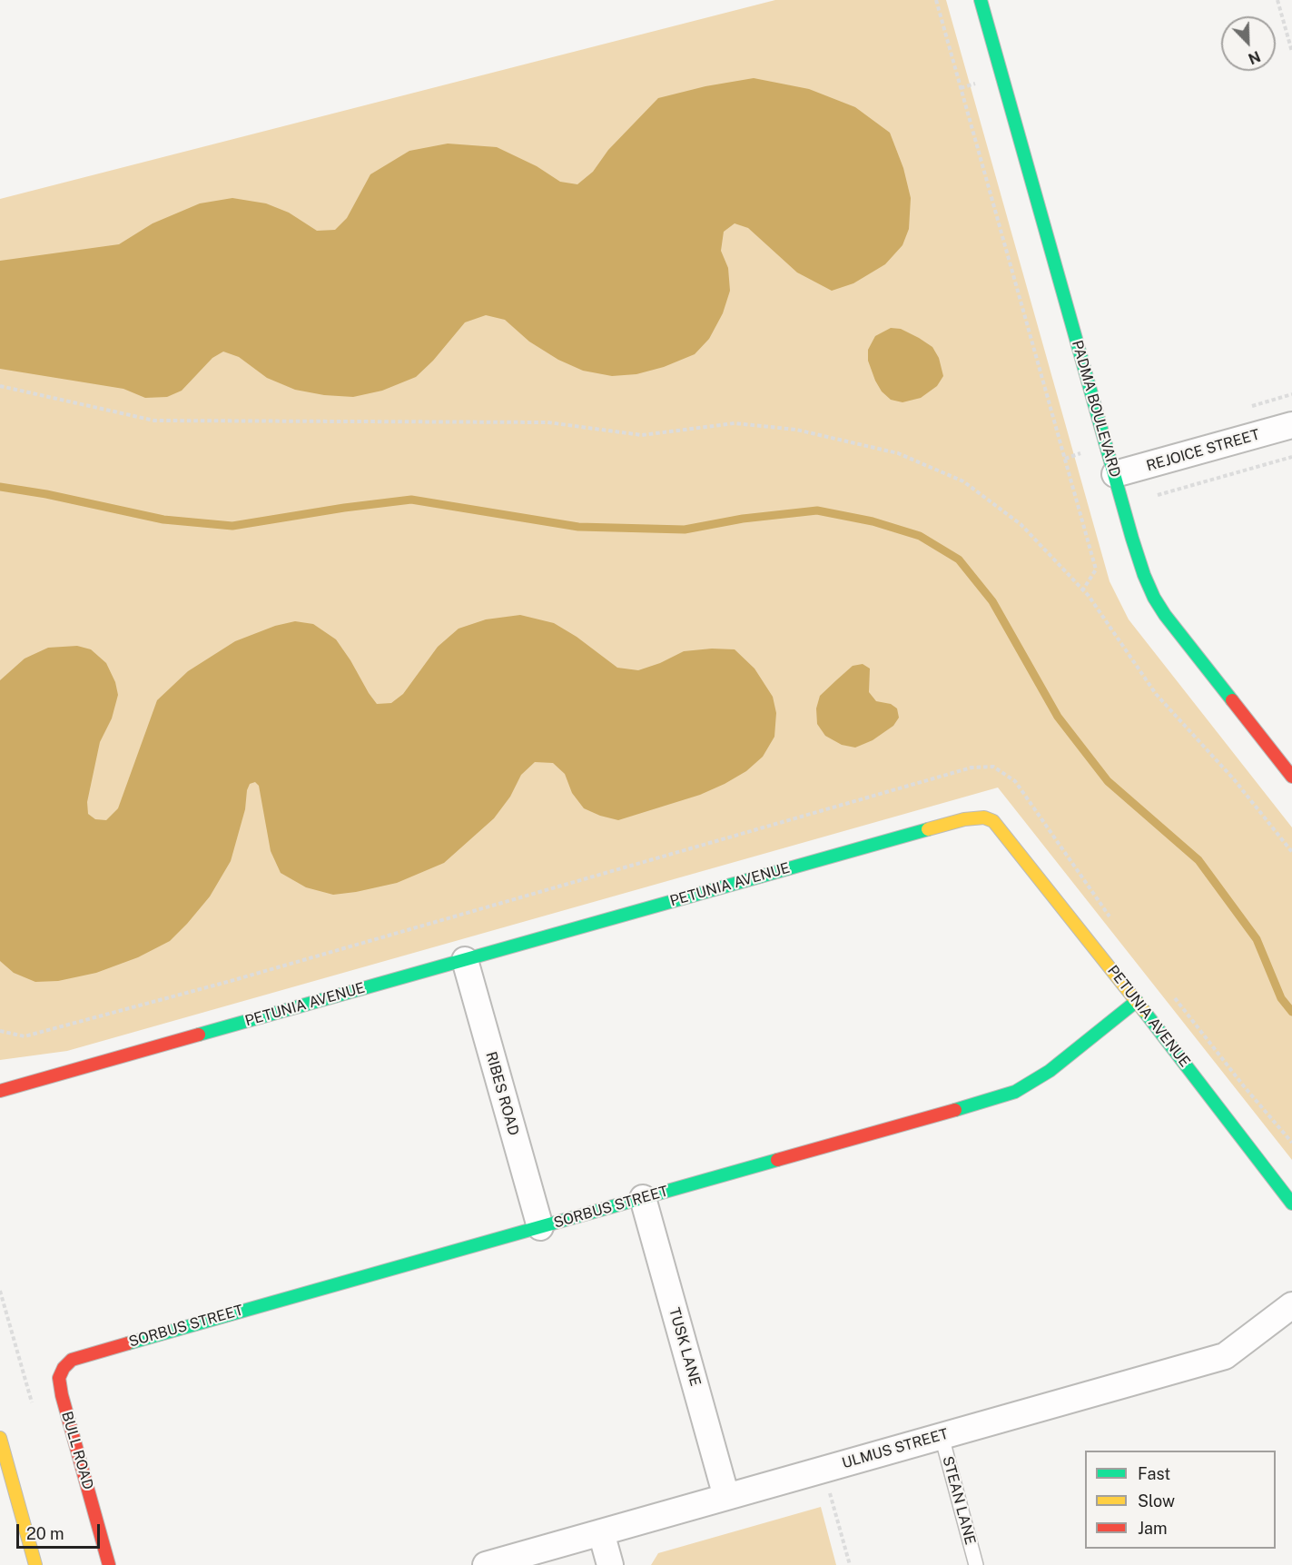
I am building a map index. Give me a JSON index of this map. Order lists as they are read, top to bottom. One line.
{"streets":{"street":["PADMA BOULEVARD","REJOICE STREET","PETUNIA AVENUE","RIBES ROAD","SORBUS STREET","TUSK LANE","ULMUS STREET","BULL ROAD"],"lane":["STEAN LANE"]},"crossings":[["PADMA BOULEVARD","REJOICE STREET"],["PETUNIA AVENUE","RIBES ROAD"],["PETUNIA AVENUE","SORBUS STREET"],["RIBES ROAD","SORBUS STREET"],["SORBUS STREET","TUSK LANE"],["SORBUS STREET","BULL ROAD"],["TUSK LANE","ULMUS STREET"],["ULMUS STREET","STEAN LANE"]],"legend":["Fast","Slow","Jam"],"scale_bar":"20 m","north":"bottom right"}
